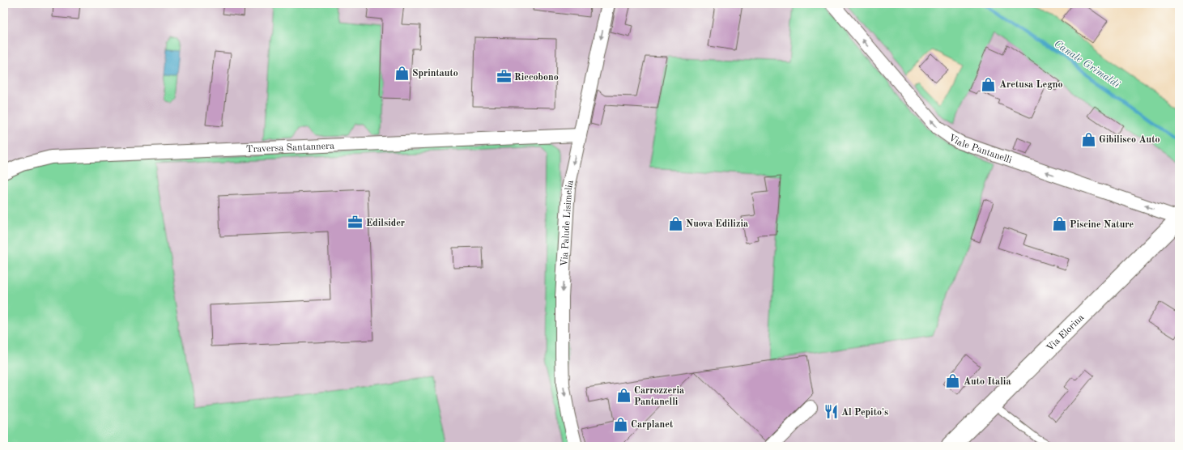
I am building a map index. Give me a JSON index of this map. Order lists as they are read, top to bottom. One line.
{"streets":{"main road":["Via Elorina"],"street":["Traversa Santannera","Viale Pantanelli","Via Palude Lisimelia"]},"crossings":[["Traversa Santannera","Via Palude Lisimelia"],["Viale Pantanelli","Via Elorina"]],"one_way":["Viale Pantanelli","Via Palude Lisimelia"],"water":["Canale Grimaldi"],"places":{"shop":["Sprintauto","Aretusa Legno","Gibilisco Auto","Nuova Edilizia","Piscine Nature","Auto Italia","Carrozzeria Pantanelli","Carplanet"],"office":["Riccobono","Edilsider"],"restaurant":["Al Pepito's"]}}
